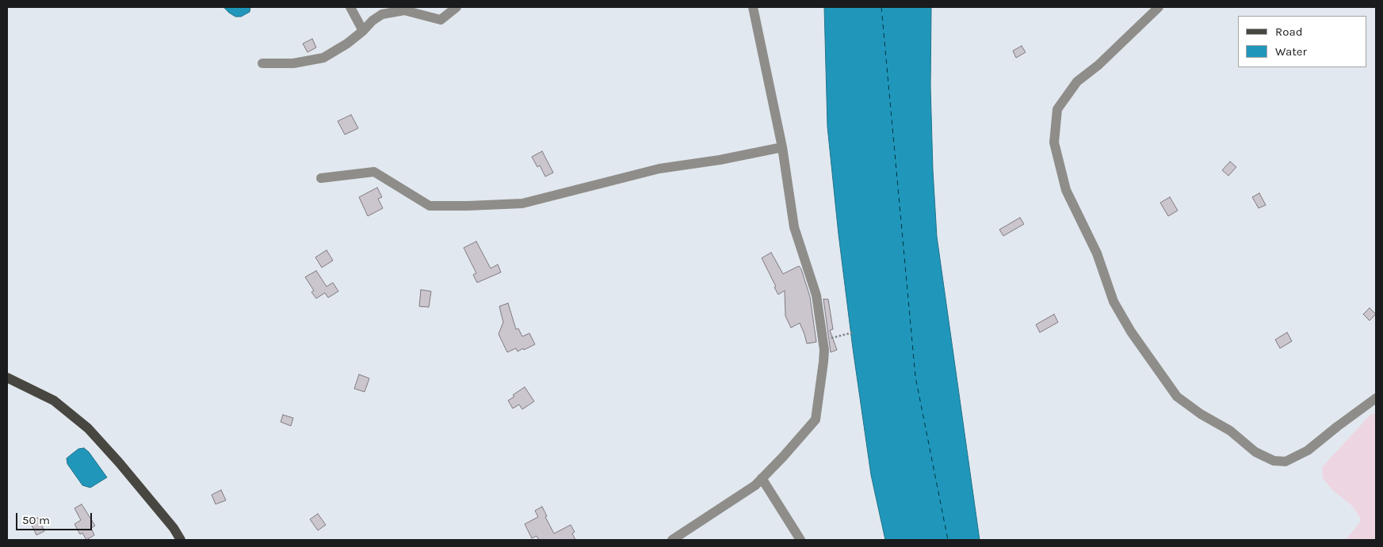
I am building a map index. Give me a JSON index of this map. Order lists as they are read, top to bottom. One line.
{"legend":["Road","Water"],"scale_bar":"50 m"}
